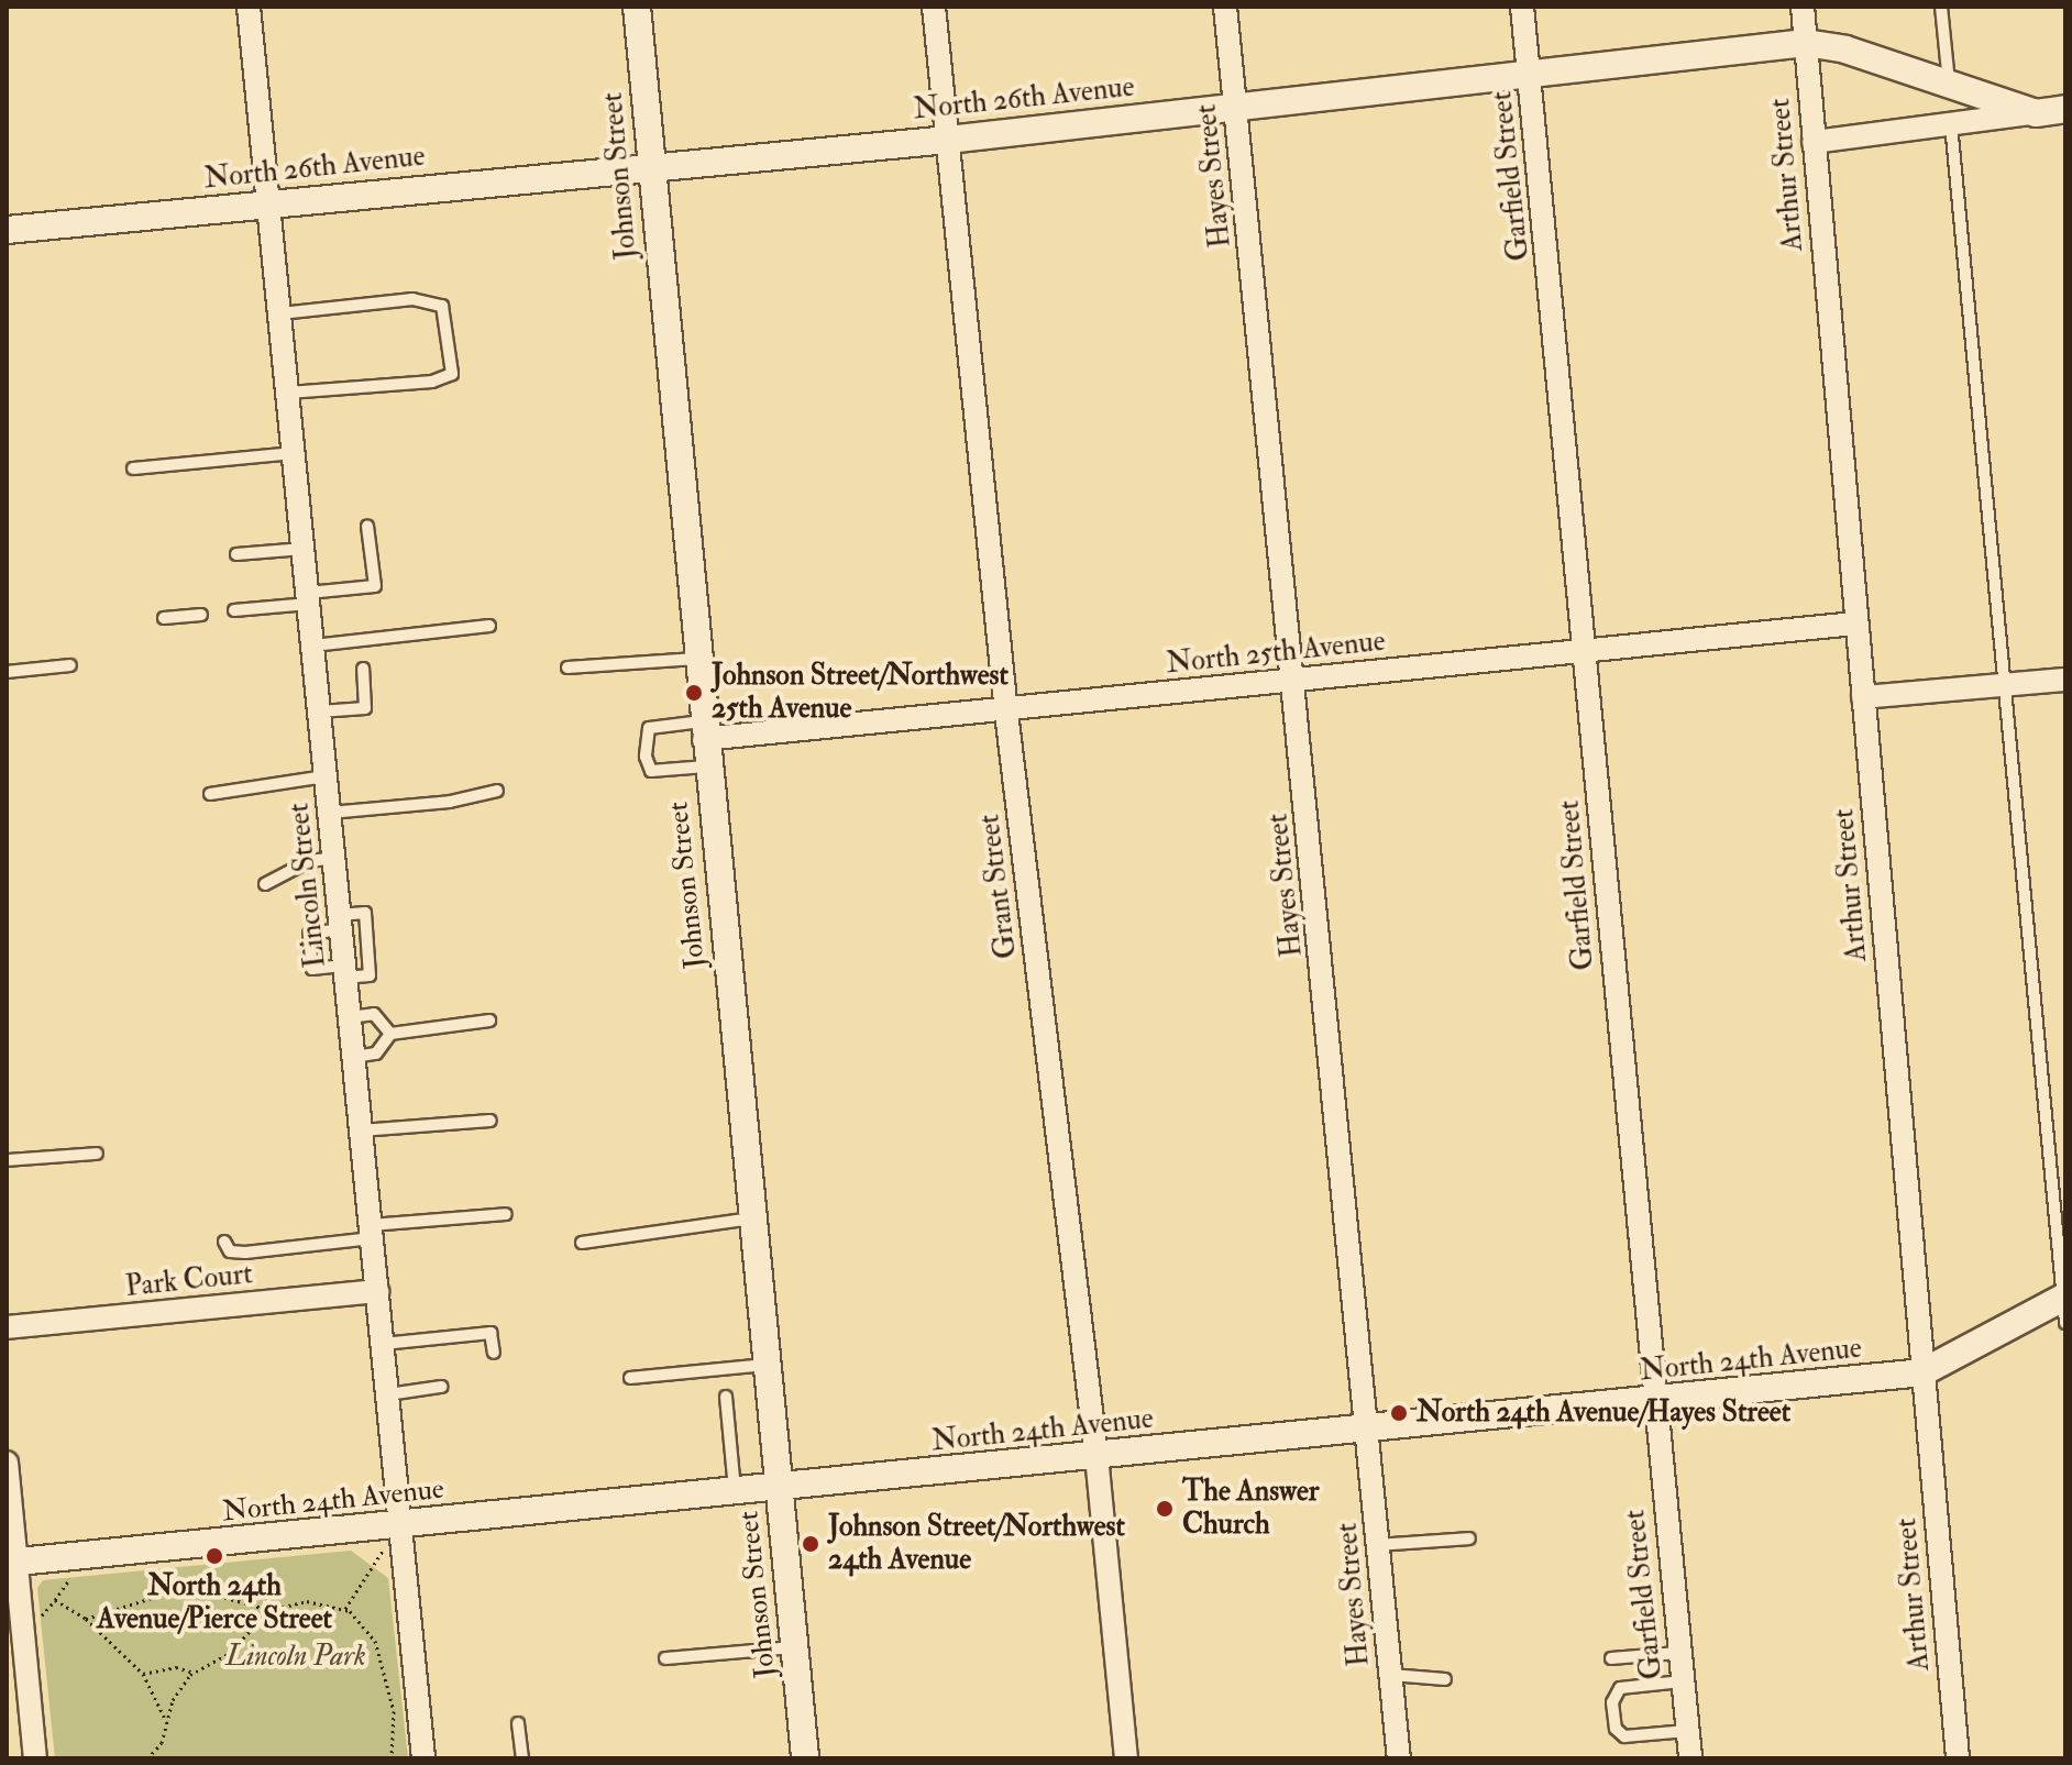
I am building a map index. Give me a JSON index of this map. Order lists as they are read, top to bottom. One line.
{"streets":{"street":["North 26th Avenue","Arthur Street","Johnson Street","Hayes Street","Garfield Street","North 25th Avenue","Lincoln Street","Grant Street","Park Court","North 24th Avenue"]},"crossings":[["North 26th Avenue","Arthur Street"],["North 26th Avenue","Johnson Street"],["North 26th Avenue","Hayes Street"],["North 26th Avenue","Garfield Street"],["North 26th Avenue","Lincoln Street"],["North 26th Avenue","Grant Street"],["Arthur Street","North 25th Avenue"],["Arthur Street","North 24th Avenue"],["Johnson Street","North 25th Avenue"],["Johnson Street","North 24th Avenue"],["Hayes Street","North 25th Avenue"],["Hayes Street","North 24th Avenue"],["Garfield Street","North 25th Avenue"],["Garfield Street","North 24th Avenue"],["North 25th Avenue","Grant Street"],["Lincoln Street","Park Court"],["Lincoln Street","North 24th Avenue"],["Grant Street","North 24th Avenue"]],"parks":["Lincoln Park"],"places":["Johnson Street/Northwest 25th Avenue","North 24th Avenue/Hayes Street","The Answer Church","Johnson Street/Northwest 24th Avenue","North 24th Avenue/Pierce Street"]}
